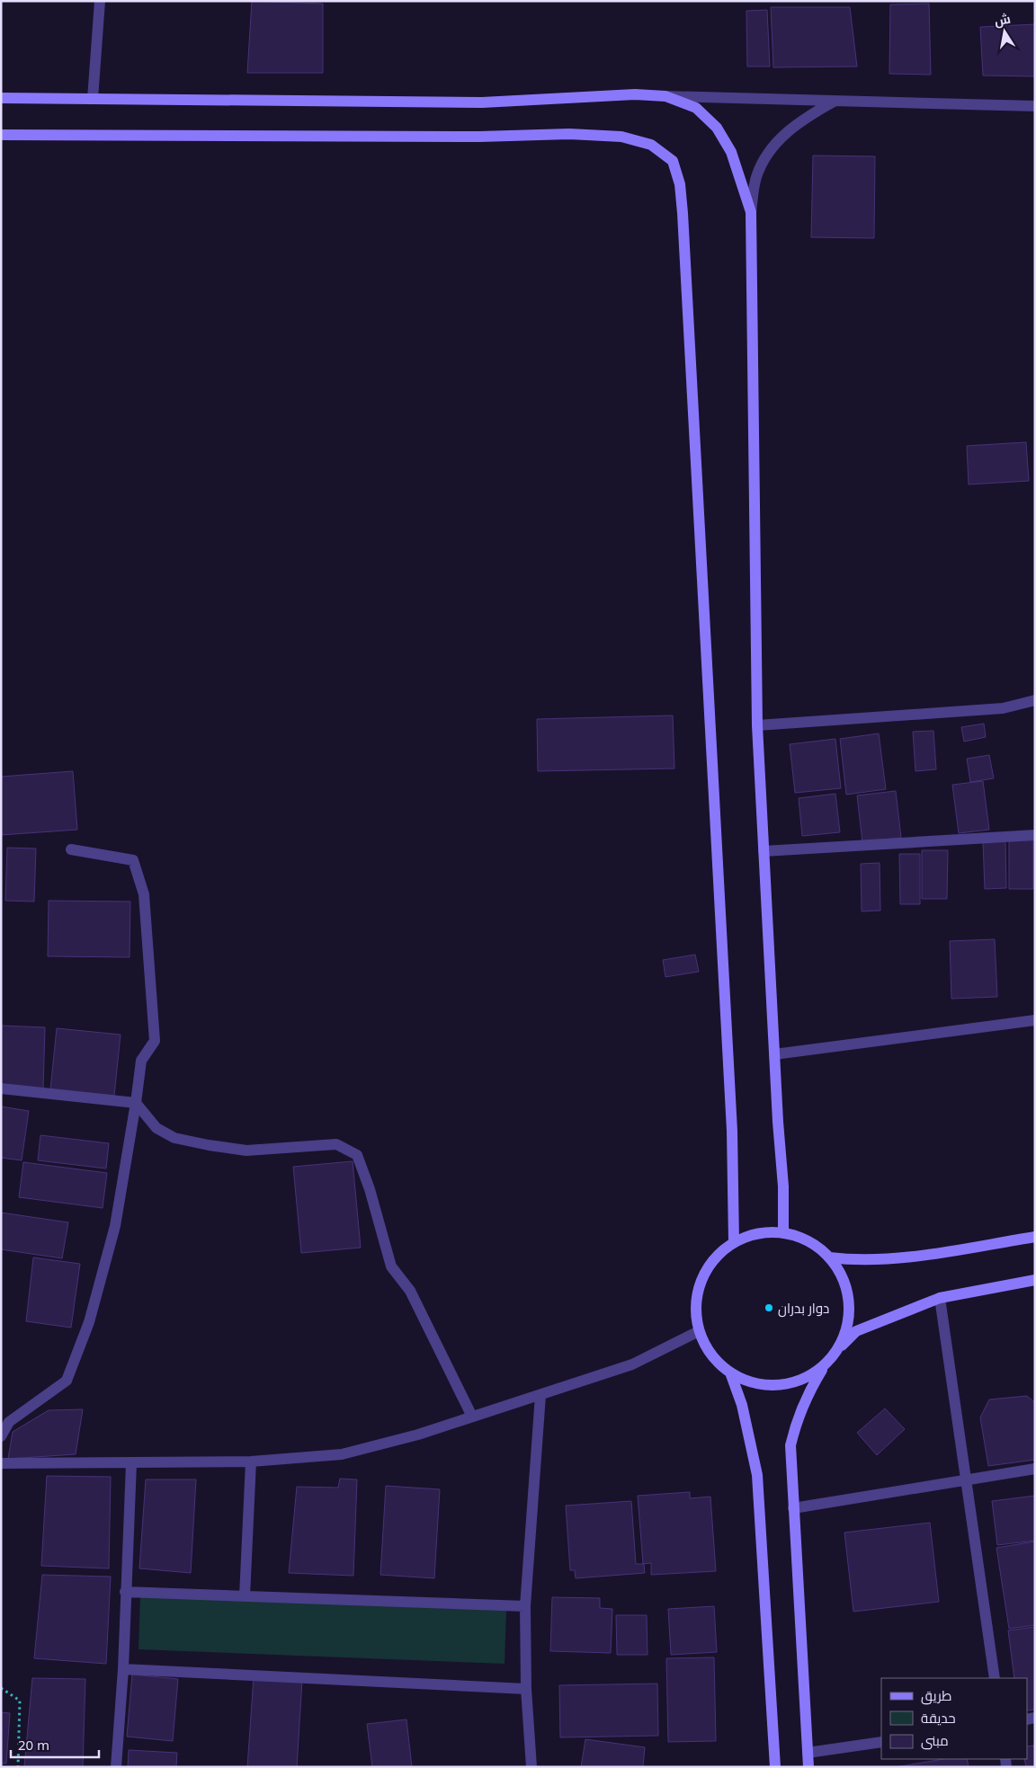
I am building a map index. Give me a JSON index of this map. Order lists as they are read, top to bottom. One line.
{"places":["دوار بدران"],"legend":["طريق","حديقة","مبنى"],"scale_bar":"20 m","north":"top"}
